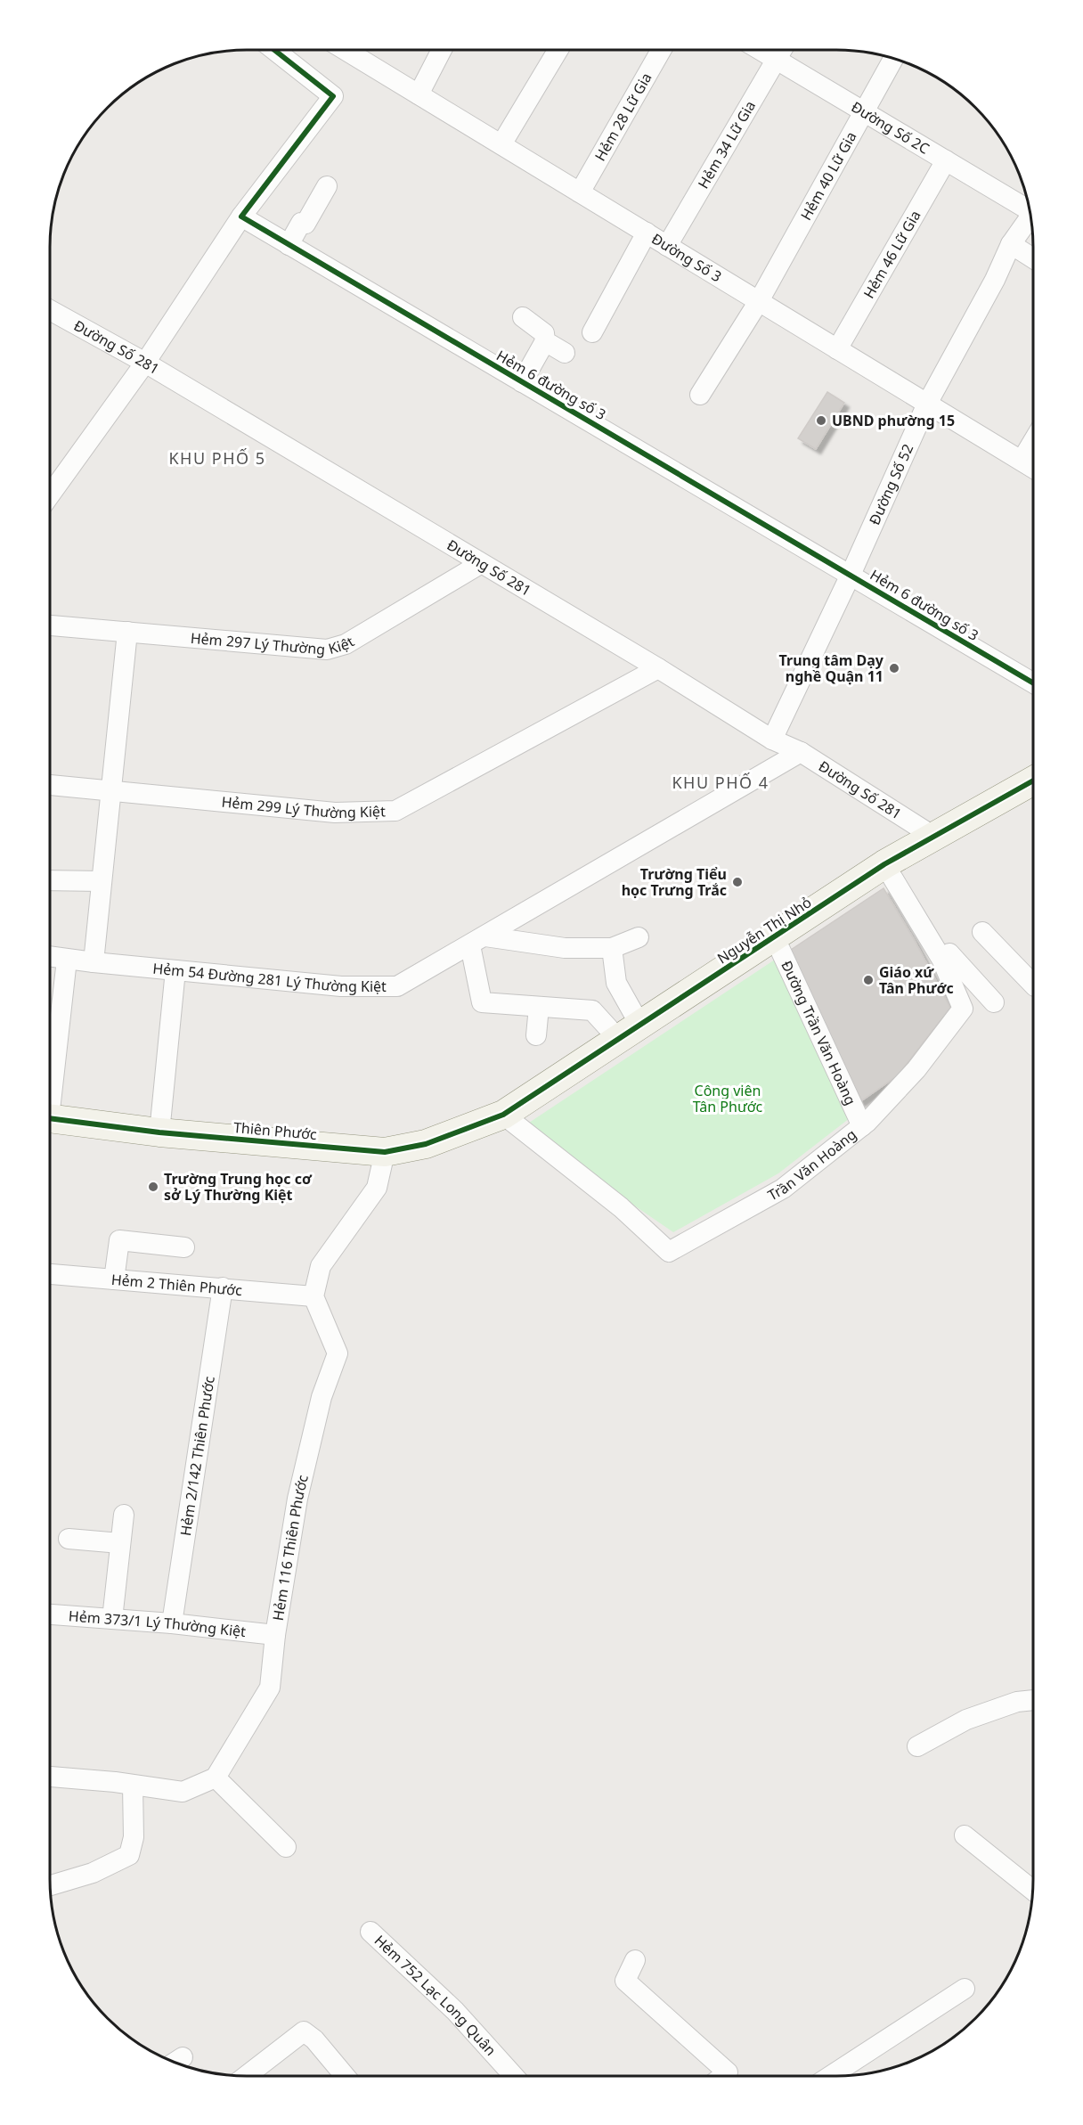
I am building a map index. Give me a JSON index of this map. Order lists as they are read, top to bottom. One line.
{"streets":{"street":["Hẻm 28 Lữ Gia","Đường Số 2C","Hẻm 34 Lữ Gia","Hẻm 40 Lữ Gia","Hẻm 46 Lữ Gia","Đường Số 3","Đường Số 281","Hẻm 6 đường số 3","Đường Số 52","Hẻm 297 Lý Thường Kiệt","Hẻm 299 Lý Thường Kiệt","Nguyễn Thị Nhỏ","Hẻm 54 Đường 281 Lý Thường Kiệt","Đường Trần Văn Hoàng","Thiên Phước","Trần Văn Hoàng","Hẻm 2 Thiên Phước","Hẻm 2/142 Thiên Phước","Hẻm 116 Thiên Phước","Hẻm 373/1 Lý Thường Kiệt","Hẻm 752 Lạc Long Quân"]},"crossings":[["Hẻm 28 Lữ Gia","Đường Số 3"],["Đường Số 2C","Hẻm 34 Lữ Gia"],["Đường Số 2C","Hẻm 40 Lữ Gia"],["Đường Số 2C","Hẻm 46 Lữ Gia"],["Hẻm 34 Lữ Gia","Đường Số 3"],["Hẻm 40 Lữ Gia","Đường Số 3"],["Hẻm 46 Lữ Gia","Đường Số 3"],["Đường Số 3","Đường Số 52"],["Đường Số 281","Đường Số 52"],["Đường Số 281","Hẻm 297 Lý Thường Kiệt"],["Đường Số 281","Hẻm 299 Lý Thường Kiệt"],["Đường Số 281","Nguyễn Thị Nhỏ"],["Đường Số 281","Hẻm 54 Đường 281 Lý Thường Kiệt"],["Hẻm 6 đường số 3","Đường Số 52"],["Nguyễn Thị Nhỏ","Đường Trần Văn Hoàng"],["Nguyễn Thị Nhỏ","Thiên Phước"],["Nguyễn Thị Nhỏ","Trần Văn Hoàng"],["Đường Trần Văn Hoàng","Trần Văn Hoàng"],["Thiên Phước","Trần Văn Hoàng"],["Hẻm 2 Thiên Phước","Hẻm 2/142 Thiên Phước"],["Hẻm 2 Thiên Phước","Hẻm 116 Thiên Phước"],["Hẻm 2/142 Thiên Phước","Hẻm 373/1 Lý Thường Kiệt"],["Hẻm 116 Thiên Phước","Hẻm 373/1 Lý Thường Kiệt"]],"districts":["KHU PHỐ 5","KHU PHỐ 4"],"parks":["Công viên Tân Phước"],"places":["UBND phường 15","Trung tâm Dạy nghề Quận 11","Trường Tiểu học Trưng Trắc","Giáo xứ Tân Phước","Trường Trung học cơ sở Lý Thường Kiệt"]}
